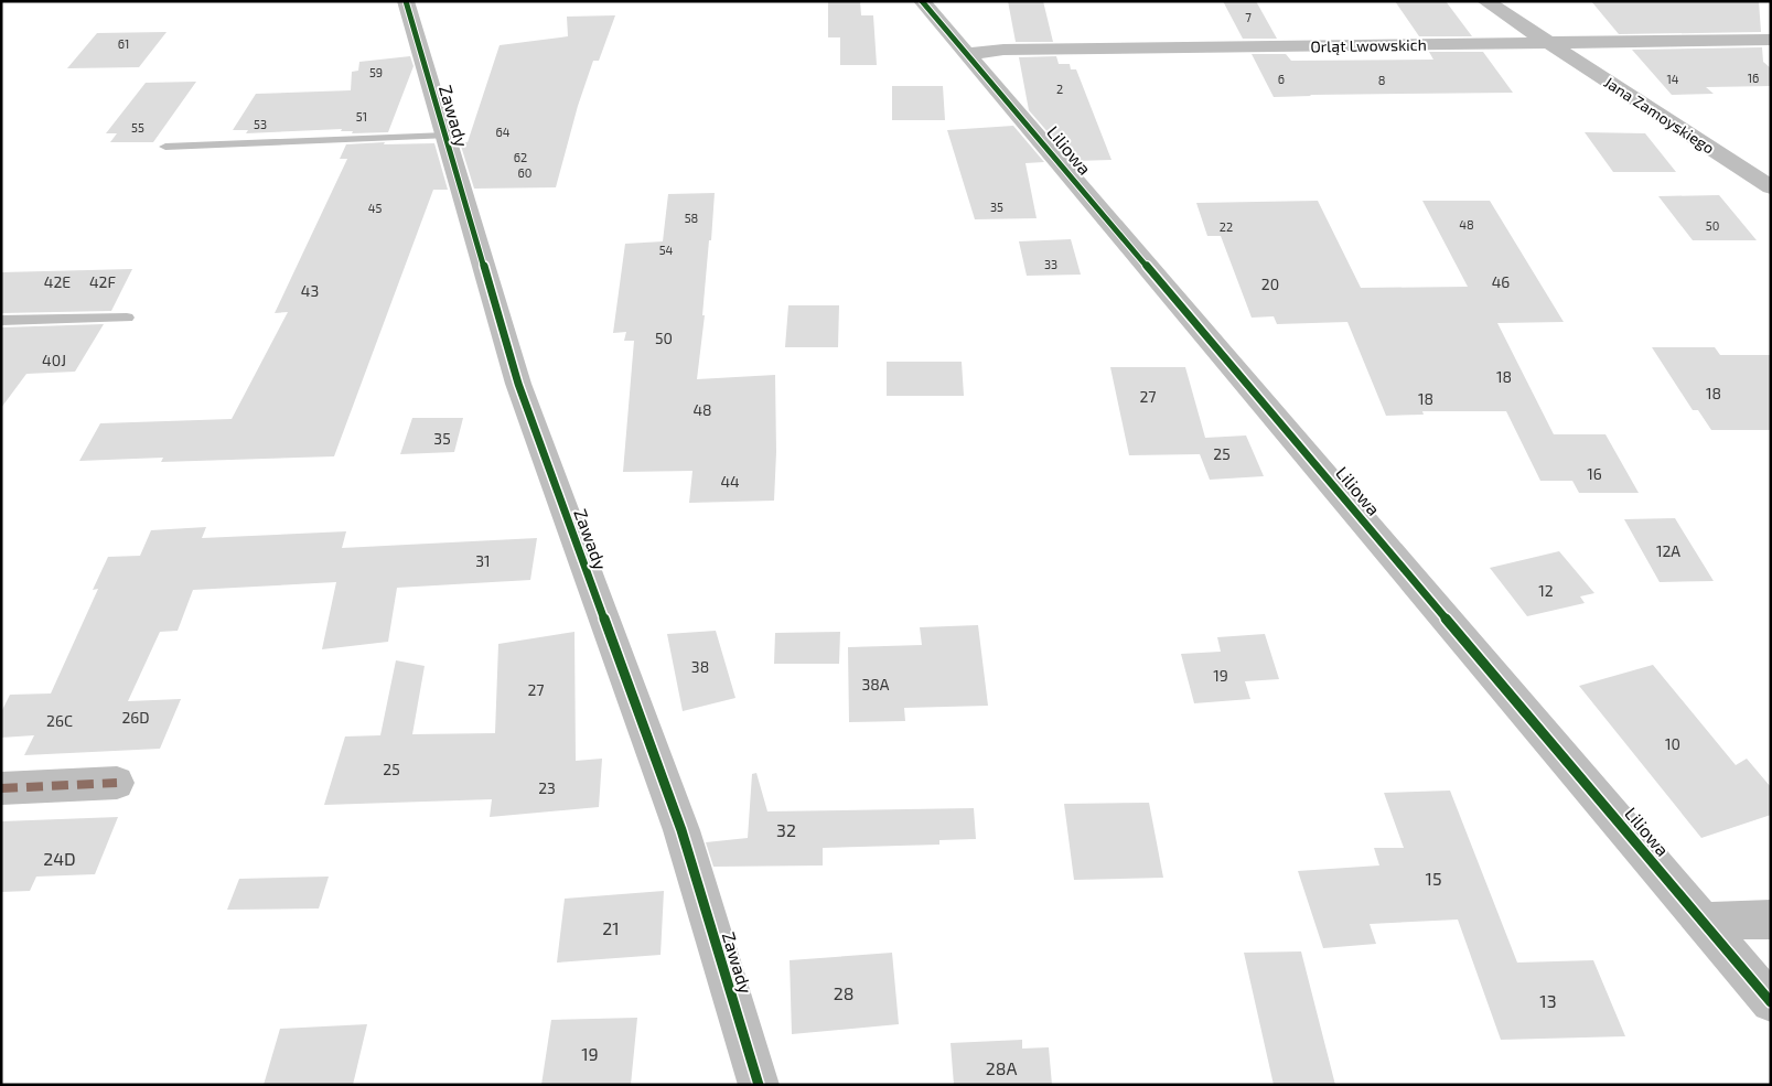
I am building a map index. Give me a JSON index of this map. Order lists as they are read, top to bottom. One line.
{"streets":{"street":["Orląt Lwowskich","Jana Zamoyskiego","Zawady","Liliowa"]},"crossings":[["Orląt Lwowskich","Jana Zamoyskiego"],["Orląt Lwowskich","Liliowa"]],"house_numbers":["7","61","59","16","6","14","8","2","51","53","55","64","62","60","35","45","58","48","50","22","54","33","42E","42F","46","20","43","50","40J","18","18","27","18","48","35","25","16","44","12A","31","12","38","19","38A","27","26D","26C","10","25","23","32","24D","15","21","28","13","19","28A"]}
